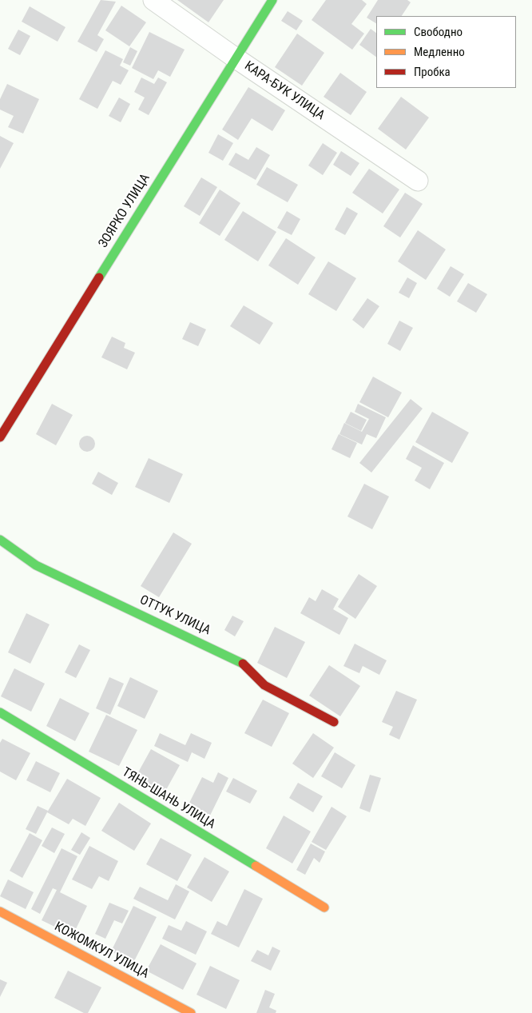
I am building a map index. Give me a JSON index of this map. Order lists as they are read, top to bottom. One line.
{"streets":{"street":["КАРА-БУК УЛИЦА","ЗОЯРКО УЛИЦА","ОТТУК УЛИЦА","ТЯНЬ-ШАНЬ УЛИЦА","КОЖОМКУЛ УЛИЦА"]},"crossings":[["КАРА-БУК УЛИЦА","ЗОЯРКО УЛИЦА"]],"legend":["Свободно","Медленно","Пробка"]}
